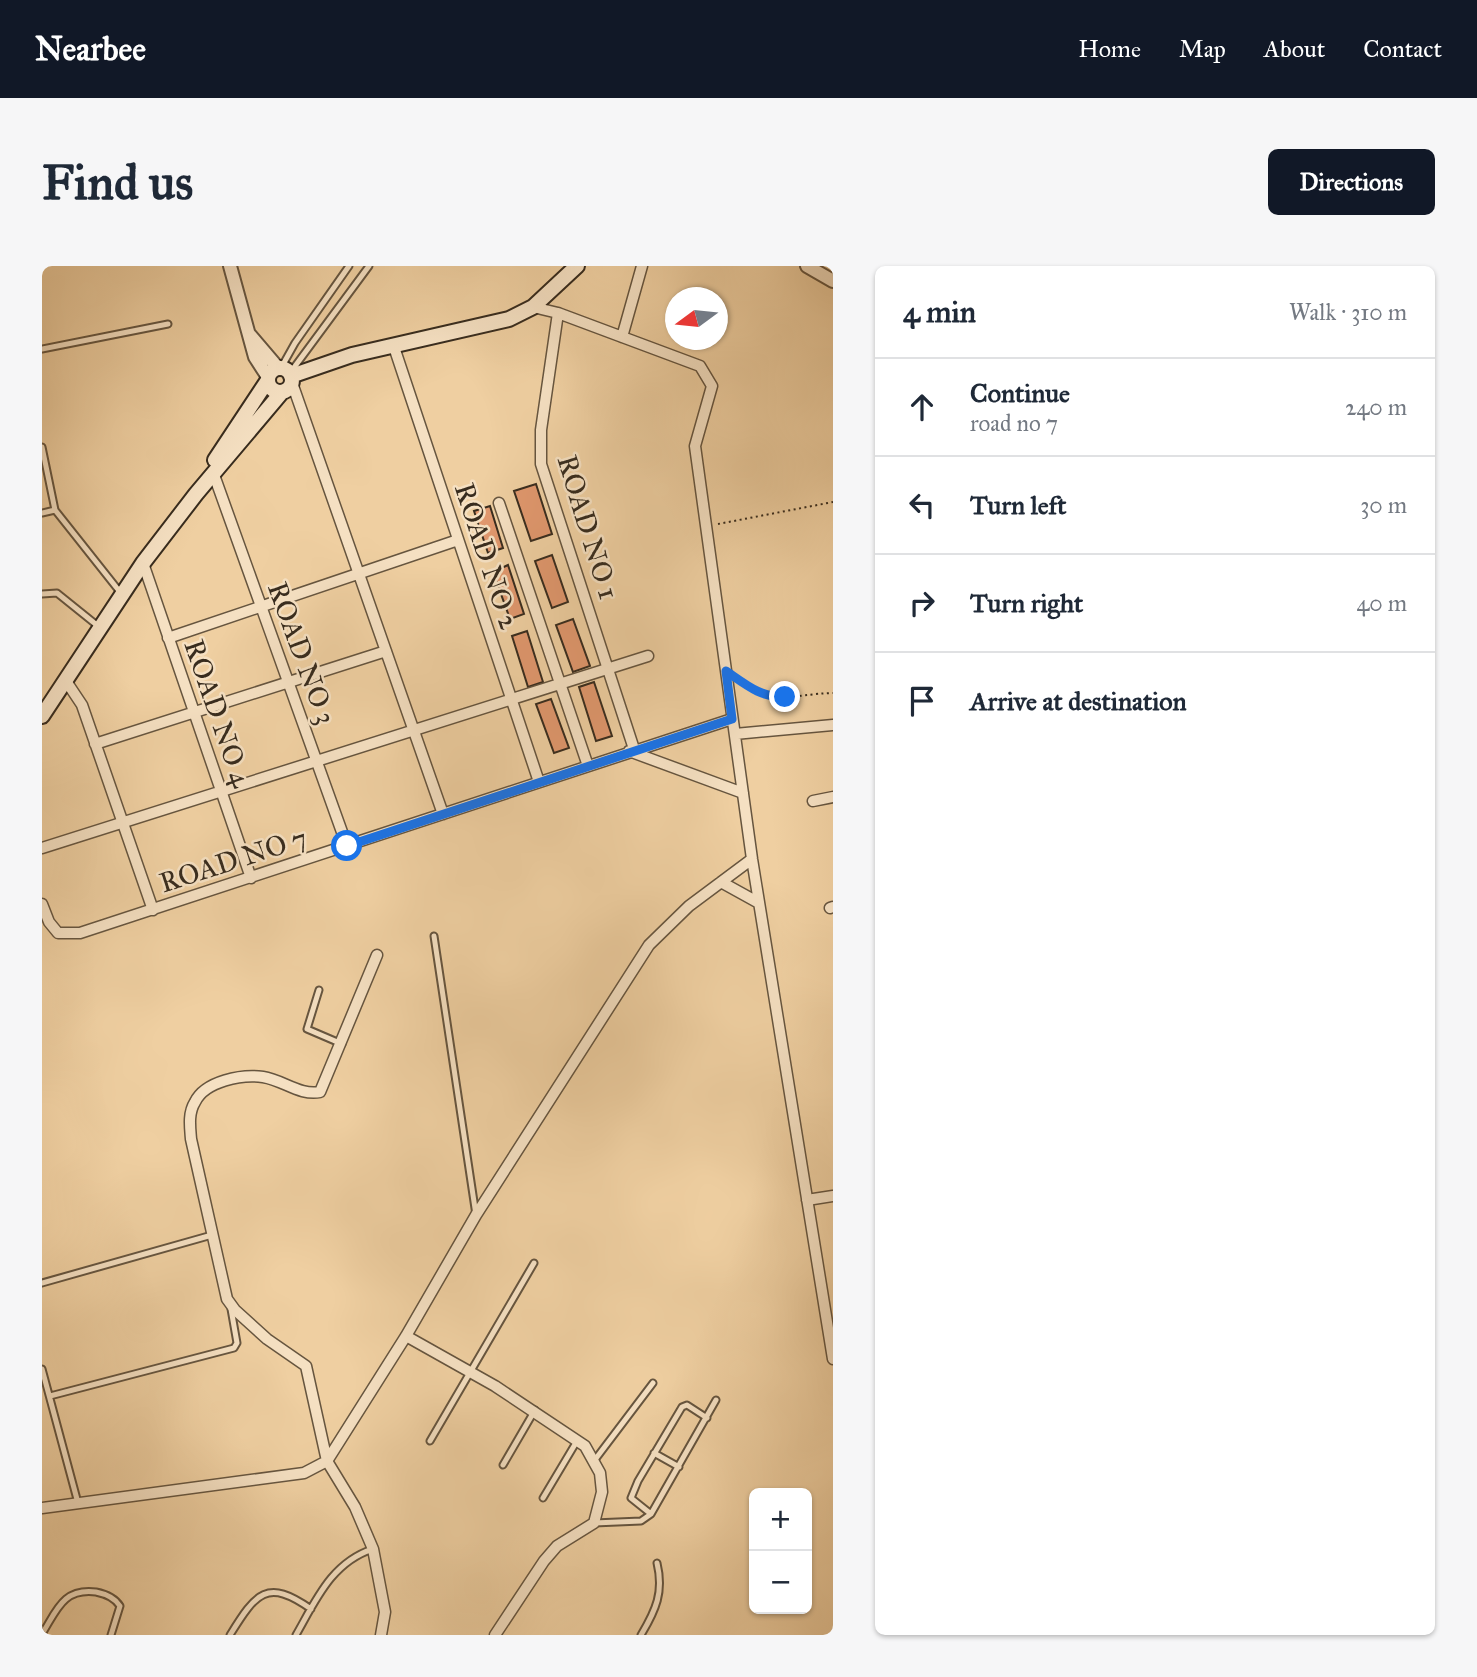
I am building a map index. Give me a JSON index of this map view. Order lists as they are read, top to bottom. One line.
{"streets":{"street":["ROAD NO 1","ROAD NO 2","ROAD NO 3","ROAD NO 4","ROAD NO 7"]},"crossings":[["ROAD NO 1","ROAD NO 7"],["ROAD NO 2","ROAD NO 7"],["ROAD NO 3","ROAD NO 7"],["ROAD NO 4","ROAD NO 7"]],"north":"left","page":{"header":"Nearbee","nav":["Home","Map","About","Contact"],"buttons":"Directions","title":"Find us","heading":["4 min","Walk · 310 m"],"list":[["Continue","road no 7","240 m"],["Turn left","30 m"],["Turn right","40 m"],"Arrive at destination"],"map_buttons":["+","−"]}}
